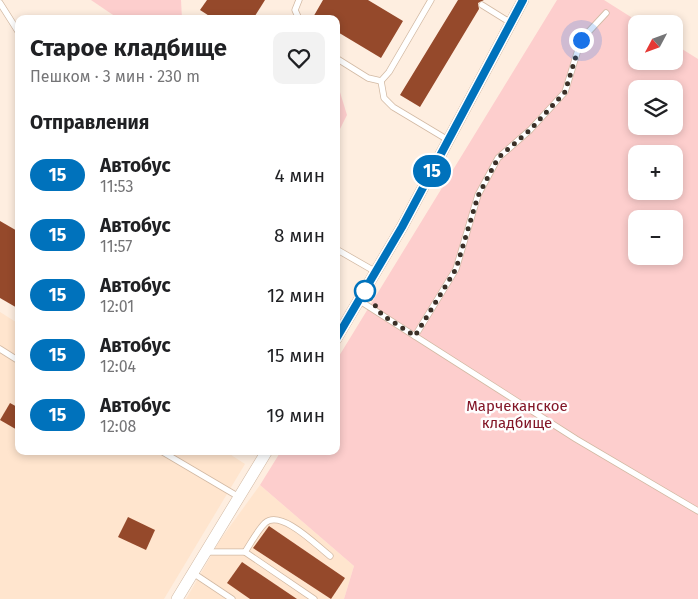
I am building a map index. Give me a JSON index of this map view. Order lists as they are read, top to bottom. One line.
{"parks":["Марчеканское кладбище"],"lines":["bus line 15"],"north":"bottom left","page":{"on_map":"15","map_buttons":["+","−"],"heading":[["Старое кладбище","Пешком · 3 мин · 230 m"],"Отправления"],"list":[{"mark":"15","name":"Автобус","note":"11:53","value":"4 мин"},{"mark":"15","name":"Автобус","note":"11:57","value":"8 мин"},{"mark":"15","name":"Автобус","note":"12:01","value":"12 мин"},{"mark":"15","name":"Автобус","note":"12:04","value":"15 мин"},{"mark":"15","name":"Автобус","note":"12:08","value":"19 мин"}]}}
